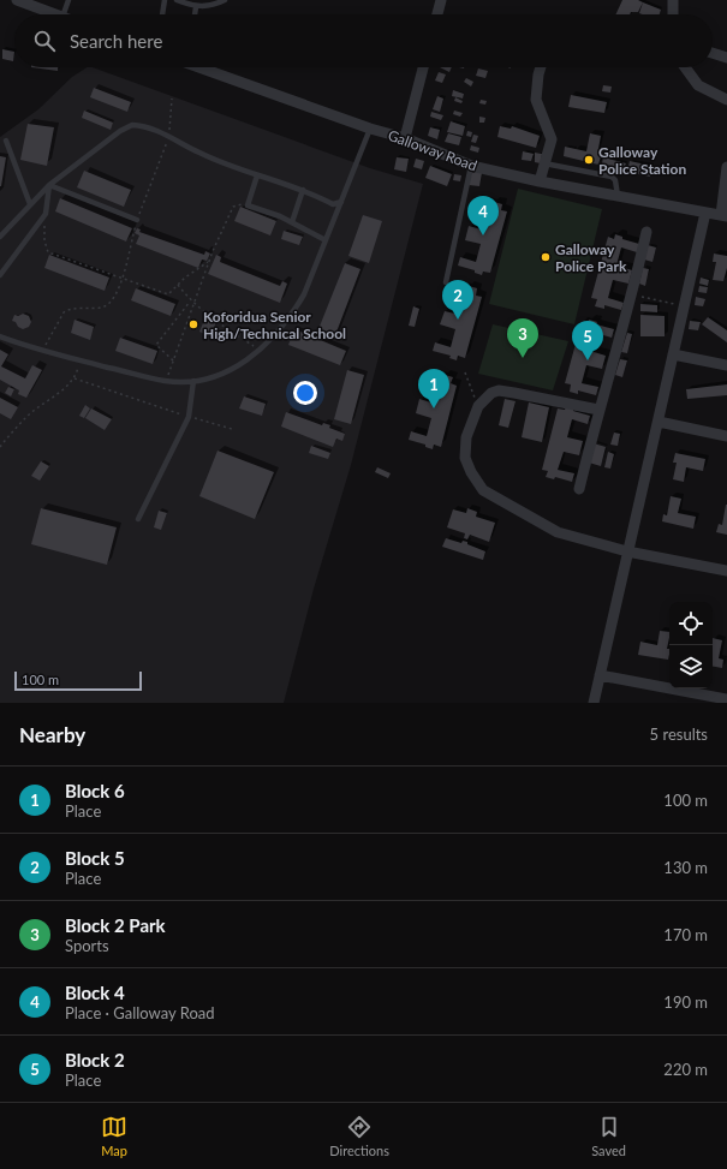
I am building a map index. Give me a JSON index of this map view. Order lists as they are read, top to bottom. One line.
{"streets":{"street":["Galloway Road"]},"places":["Galloway Police Station","Galloway Police Park","Koforidua Senior High/Technical School"],"scale_bar":"100 m","page":{"search":"Search here","pins":["4","2","3","5","1"],"scale":"100 m","heading":["Nearby","5 results"],"list":[{"mark":"1","name":"Block 6","note":"Place","value":"100 m"},{"mark":"2","name":"Block 5","note":"Place","value":"130 m"},{"mark":"3","name":"Block 2 Park","note":"Sports","value":"170 m"},{"mark":"4","name":"Block 4","note":"Place · Galloway Road","value":"190 m"},{"mark":"5","name":"Block 2","note":"Place","value":"220 m"}],"nav":["Map","Directions","Saved"]}}
